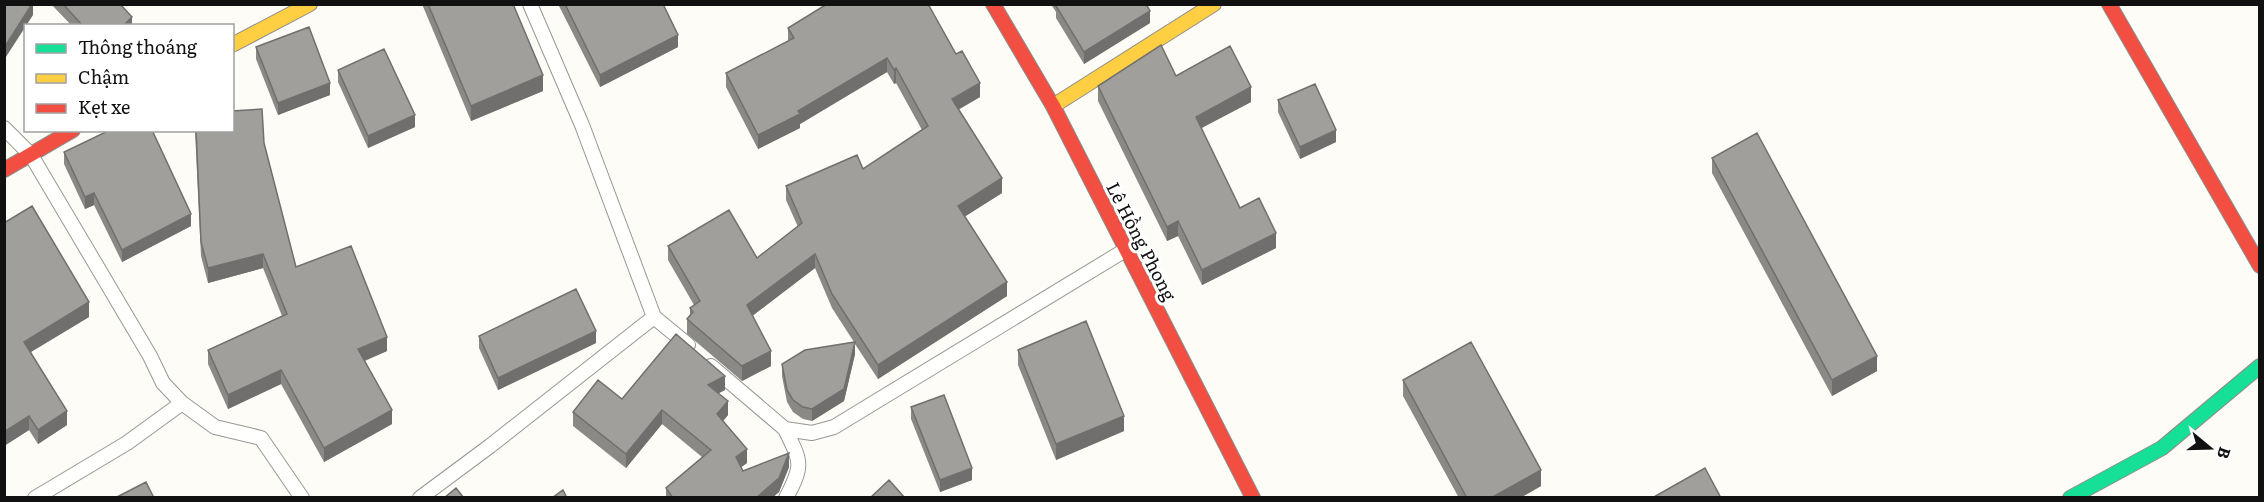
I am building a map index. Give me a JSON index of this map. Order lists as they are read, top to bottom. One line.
{"streets":{"street":["Lê Hồng Phong"]},"legend":["Thông thoáng","Chậm","Kẹt xe"],"north":"right"}
